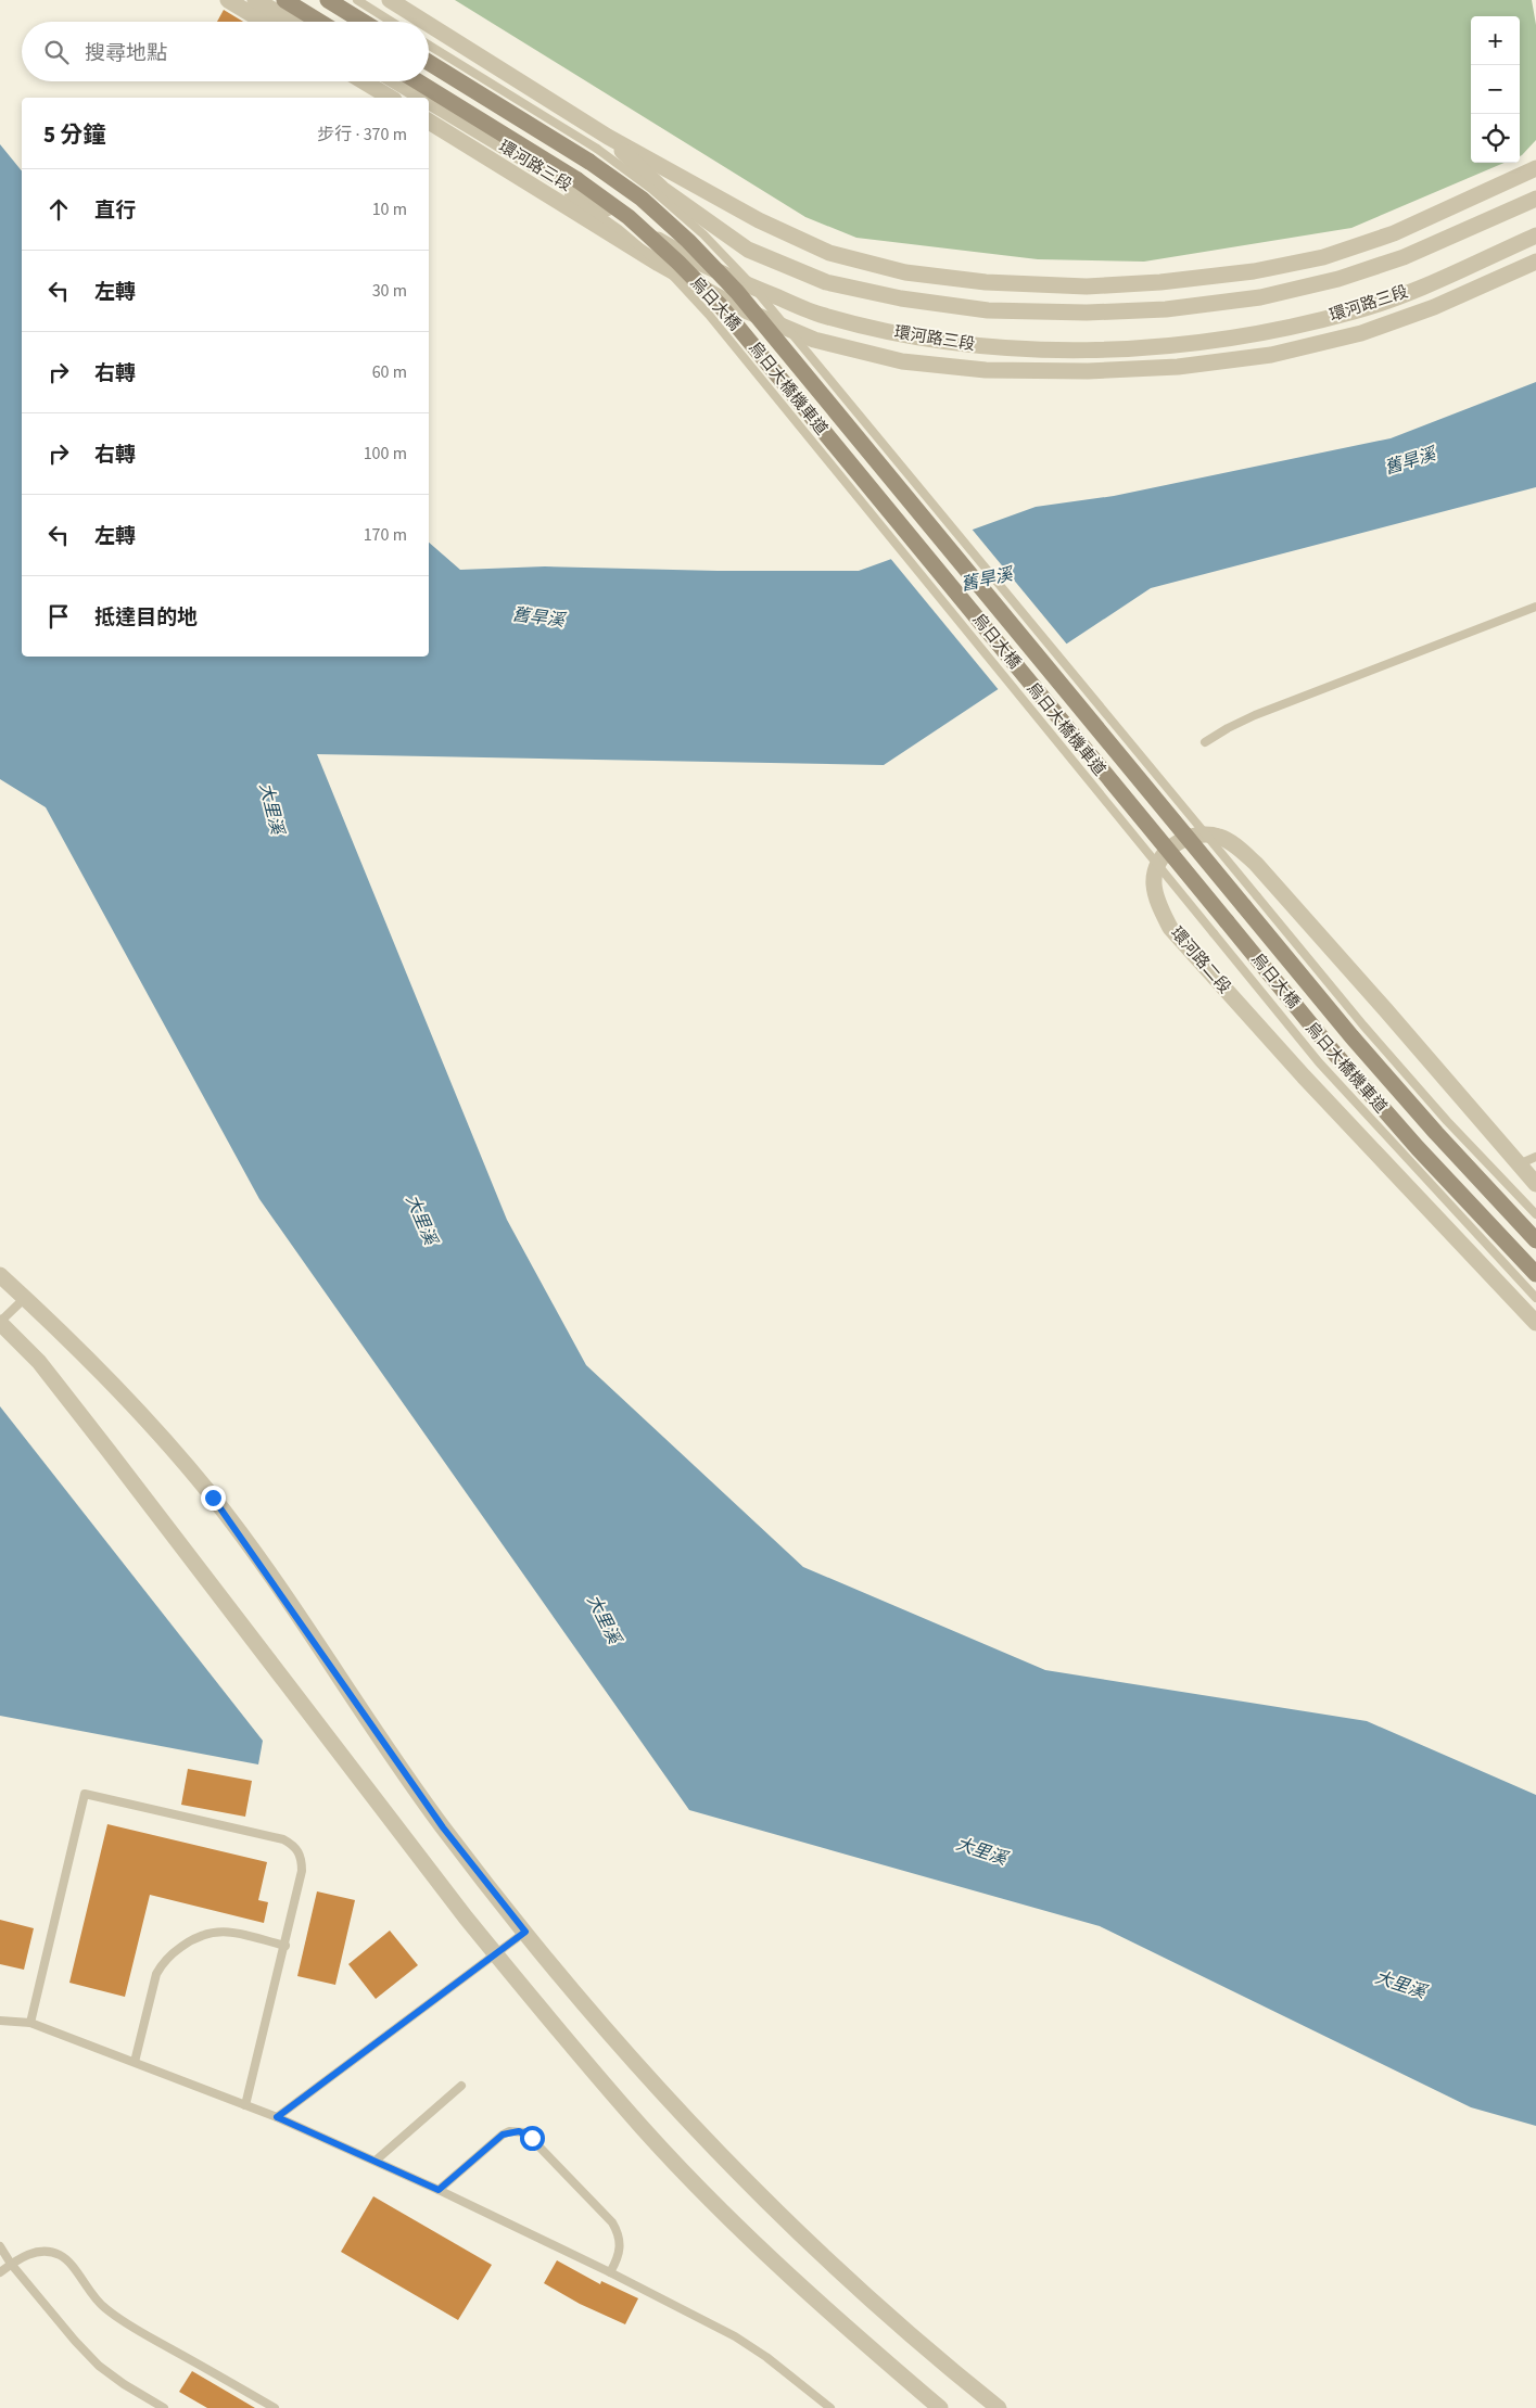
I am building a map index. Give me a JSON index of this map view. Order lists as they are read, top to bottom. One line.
{"streets":{"street":["環河路三段","烏日大橋","環河路二段"],"lane":["烏日大橋機車道"]},"water":["舊旱溪","大里溪"],"page":{"map_buttons":["+","−"],"search":"搜尋地點","heading":["5 分鐘","步行 · 370 m"],"list":[["直行","10 m"],["左轉","30 m"],["右轉","60 m"],["右轉","100 m"],["左轉","170 m"],"抵達目的地"]}}
